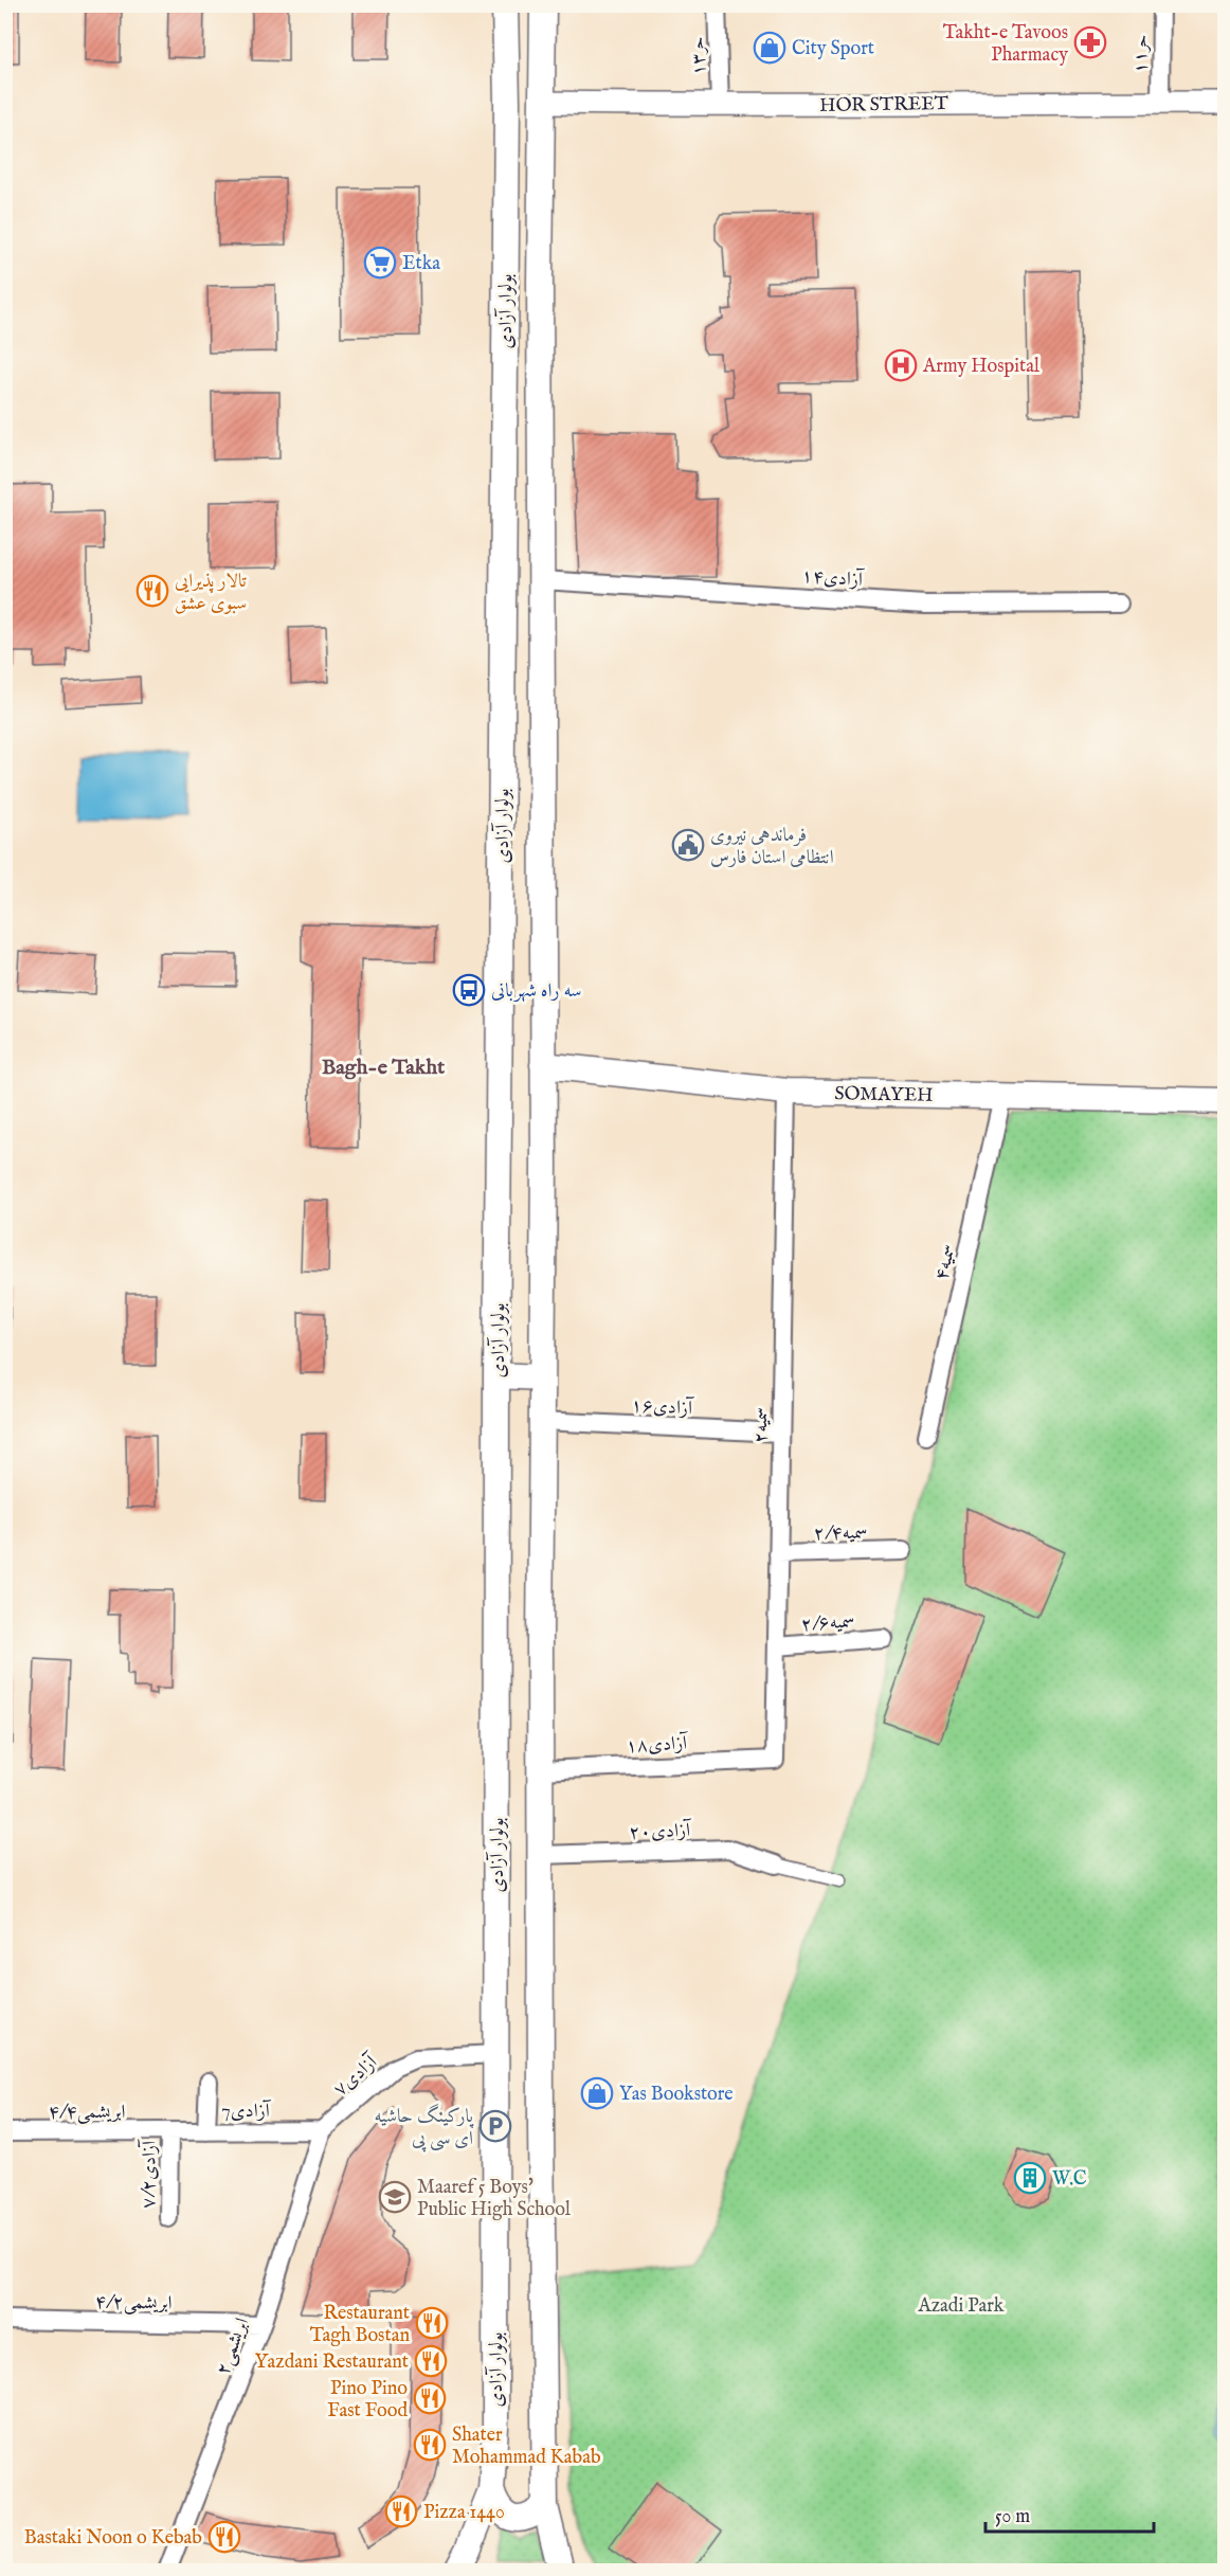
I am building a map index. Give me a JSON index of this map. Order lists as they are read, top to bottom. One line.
{"streets":{"main road":["بولوار آزادی","SOMAYEH"],"street":["حر۱۱","حر۱۳","HOR STREET","آزادی۱۴","سمیه۴","آزادی۱۶","۲سمیه","سمیه۲/۴","سمیه۲/۶","آزادی۱۸","آزادی۲۰","آزادی۷","7آزادی","ابریشمی۴/۴","۷/۲آزادی","ابریشمی۴/۲","ابریشمی۲"]},"crossings":[["حر۱۱","HOR STREET"],["حر۱۳","HOR STREET"],["HOR STREET","بولوار آزادی"],["بولوار آزادی","آزادی۱۴"],["بولوار آزادی","SOMAYEH"],["بولوار آزادی","آزادی۱۶"],["بولوار آزادی","آزادی۱۸"],["بولوار آزادی","آزادی۲۰"],["بولوار آزادی","آزادی۷"],["SOMAYEH","سمیه۴"],["SOMAYEH","۲سمیه"],["آزادی۱۶","۲سمیه"],["۲سمیه","سمیه۲/۴"],["۲سمیه","سمیه۲/۶"],["۲سمیه","آزادی۱۸"],["آزادی۷","7آزادی"],["آزادی۷","ابریشمی۲"],["7آزادی","ابریشمی۴/۴"],["7آزادی","۷/۲آزادی"],["7آزادی","ابریشمی۲"],["ابریشمی۴/۴","۷/۲آزادی"],["ابریشمی۴/۲","ابریشمی۲"]],"districts":["Bagh-e Takht"],"parks":["Azadi Park"],"places":{"pharmacy":["Takht-e Tavoos Pharmacy"],"shop":["City Sport","Yas Bookstore"],"supermarket":["Etka"],"hospital":["Army Hospital"],"restaurant":["تالار پذیرایی سبوی عشق","Restaurant Tagh Bostan","Yazdani Restaurant","Pino Pino Fast Food","Shater Mohammad Kabab","Pizza 1440","Bastaki Noon o Kebab"],"public building":["فرماندهی نیروی انتظامی استان فارس"],"bus stop":["سه راه شهربانی"],"parking":["پارکینگ حاشیه ای سی پی"],"building":["W.C"],"school or university":["Maaref 5 Boys' Public High School"]},"scale_bar":"50 m"}
